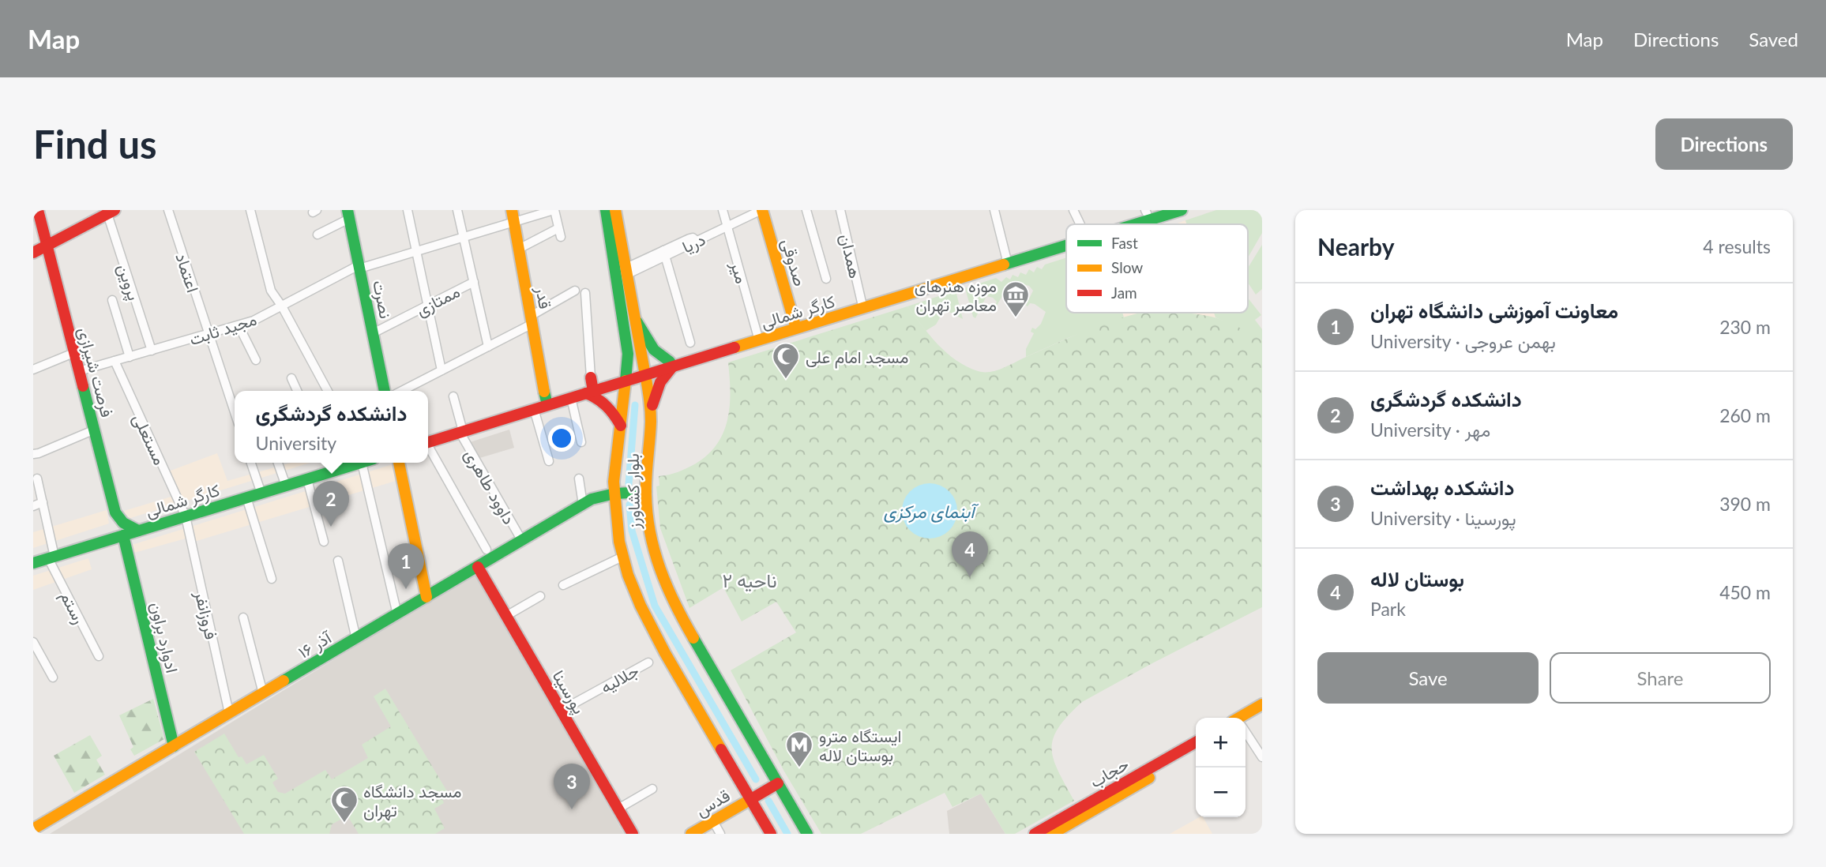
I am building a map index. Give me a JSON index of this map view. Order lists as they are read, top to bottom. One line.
{"streets":{"main road":["صدوقی","قدر","نصرت","کارگر شمالی","فرصت شیرازی","بلوار کشاورز","ادوارد براون","۱۶ آذر","پورسینا","حجاب","قدس"],"street":["دریا","همدان","اعتماد","میر","پروین","ممتازی","مجید ثابت","مستعلی","داوود طاهری","رستم","فروزانفر","جلالیه"]},"crossings":[["دریا","صدوقی"],["دریا","میر"],["دریا","بلوار کشاورز"],["همدان","کارگر شمالی"],["صدوقی","کارگر شمالی"],["اعتماد","مجید ثابت"],["میر","کارگر شمالی"],["پروین","مجید ثابت"],["قدر","کارگر شمالی"],["قدر","مجید ثابت"],["نصرت","ممتازی"],["نصرت","مجید ثابت"],["کارگر شمالی","فرصت شیرازی"],["کارگر شمالی","مستعلی"],["کارگر شمالی","داوود طاهری"],["کارگر شمالی","بلوار کشاورز"],["کارگر شمالی","رستم"],["کارگر شمالی","فروزانفر"],["کارگر شمالی","ادوارد براون"],["مجید ثابت","فرصت شیرازی"],["مجید ثابت","مستعلی"],["مستعلی","فروزانفر"],["داوود طاهری","۱۶ آذر"],["بلوار کشاورز","۱۶ آذر"],["بلوار کشاورز","قدس"],["فروزانفر","۱۶ آذر"],["ادوارد براون","۱۶ آذر"],["۱۶ آذر","پورسینا"],["جلالیه","پورسینا"]],"districts":["ناحیه ۲"],"water":["آبنمای مرکزی"],"places":{"museum":["موزه هنرهای معاصر تهران"],"mosque":["مسجد امام علی","مسجد دانشگاه تهران"],"metro station":["ایستگاه مترو بوستان لاله"]},"legend":["Fast","Slow","Jam"],"page":{"header":"Map","nav":["Map","Directions","Saved"],"buttons":["Directions",["Save","Share"]],"title":"Find us","heading":["Nearby","4 results"],"list":[{"mark":"1","name":"معاونت آموزشی دانشگاه تهران","note":"University · بهمن عروجی","value":"230 m"},{"mark":"2","name":"دانشکده گردشگری","note":"University · مهر","value":"260 m"},{"mark":"3","name":"دانشکده بهداشت","note":"University · پورسینا","value":"390 m"},{"mark":"4","name":"بوستان لاله","note":"Park","value":"450 m"}],"popup":["دانشکده گردشگری","University"],"pins":["2","4","1","3"],"map_buttons":["+","−"]}}
